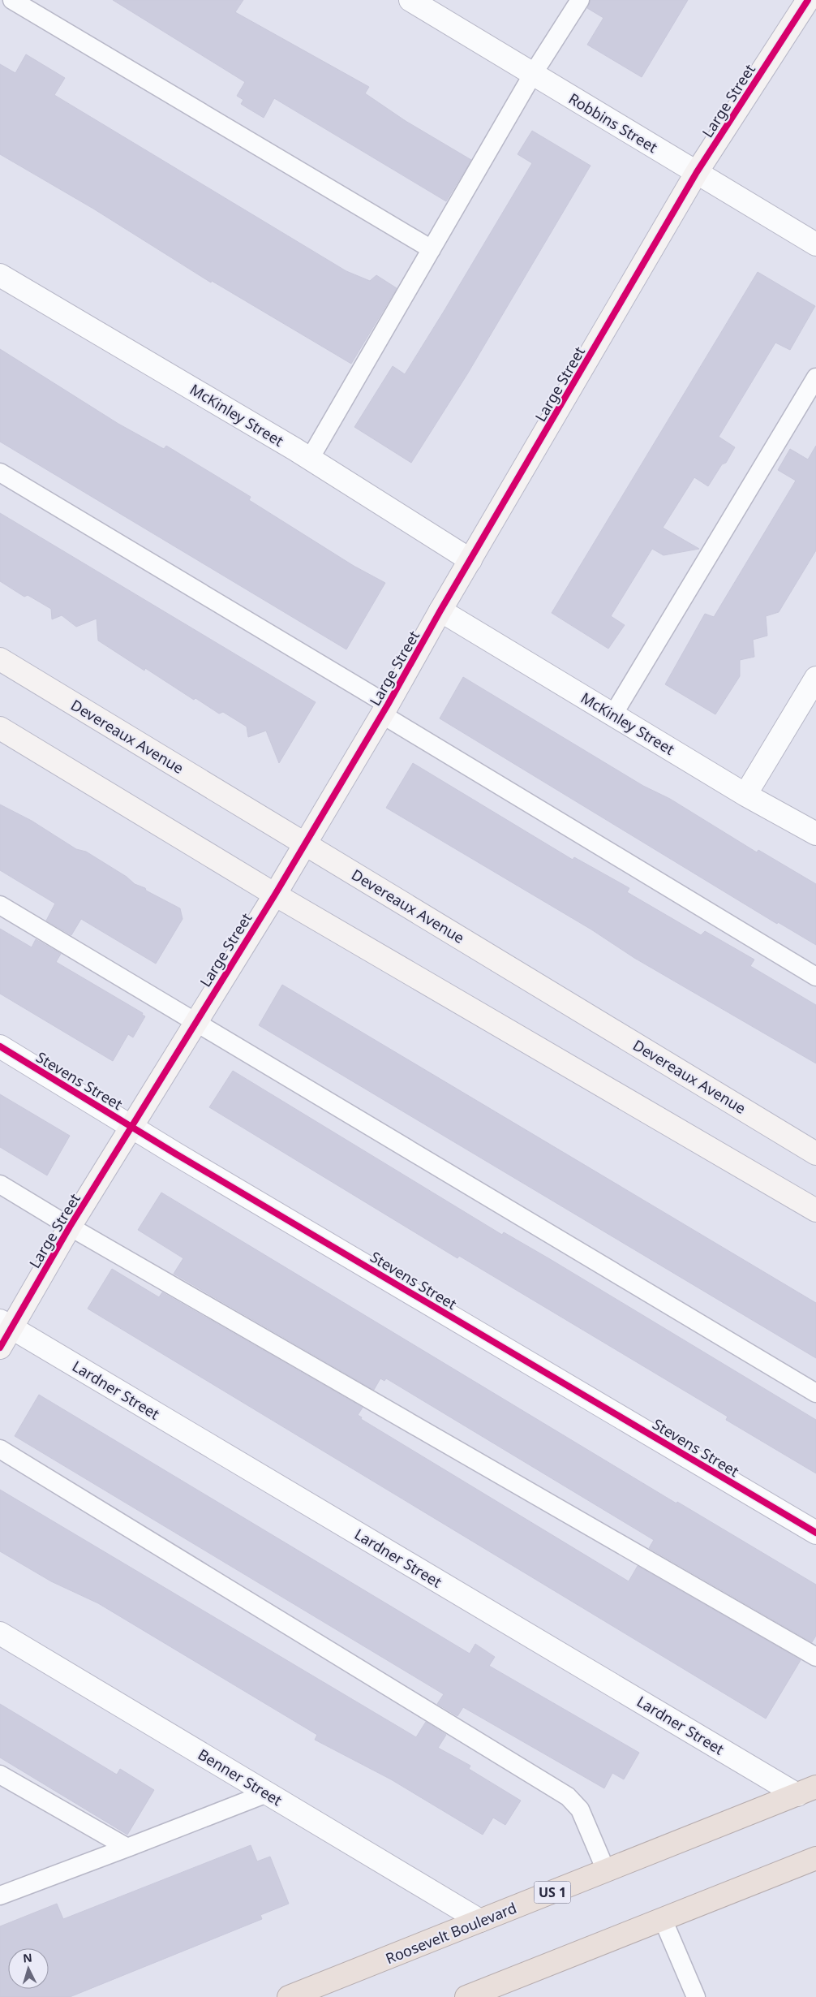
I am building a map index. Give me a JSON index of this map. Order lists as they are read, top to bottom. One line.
{"streets":{"highway":["US 1","Roosevelt Boulevard"],"main road":["Large Street","Devereaux Avenue"],"street":["Robbins Street","McKinley Street","Stevens Street","Lardner Street","Benner Street"]},"crossings":[["Large Street","Robbins Street"],["Large Street","McKinley Street"],["Large Street","Devereaux Avenue"],["Large Street","Stevens Street"],["Large Street","Lardner Street"],["Lardner Street","Roosevelt Boulevard"],["Benner Street","Roosevelt Boulevard"]],"north":"top"}
